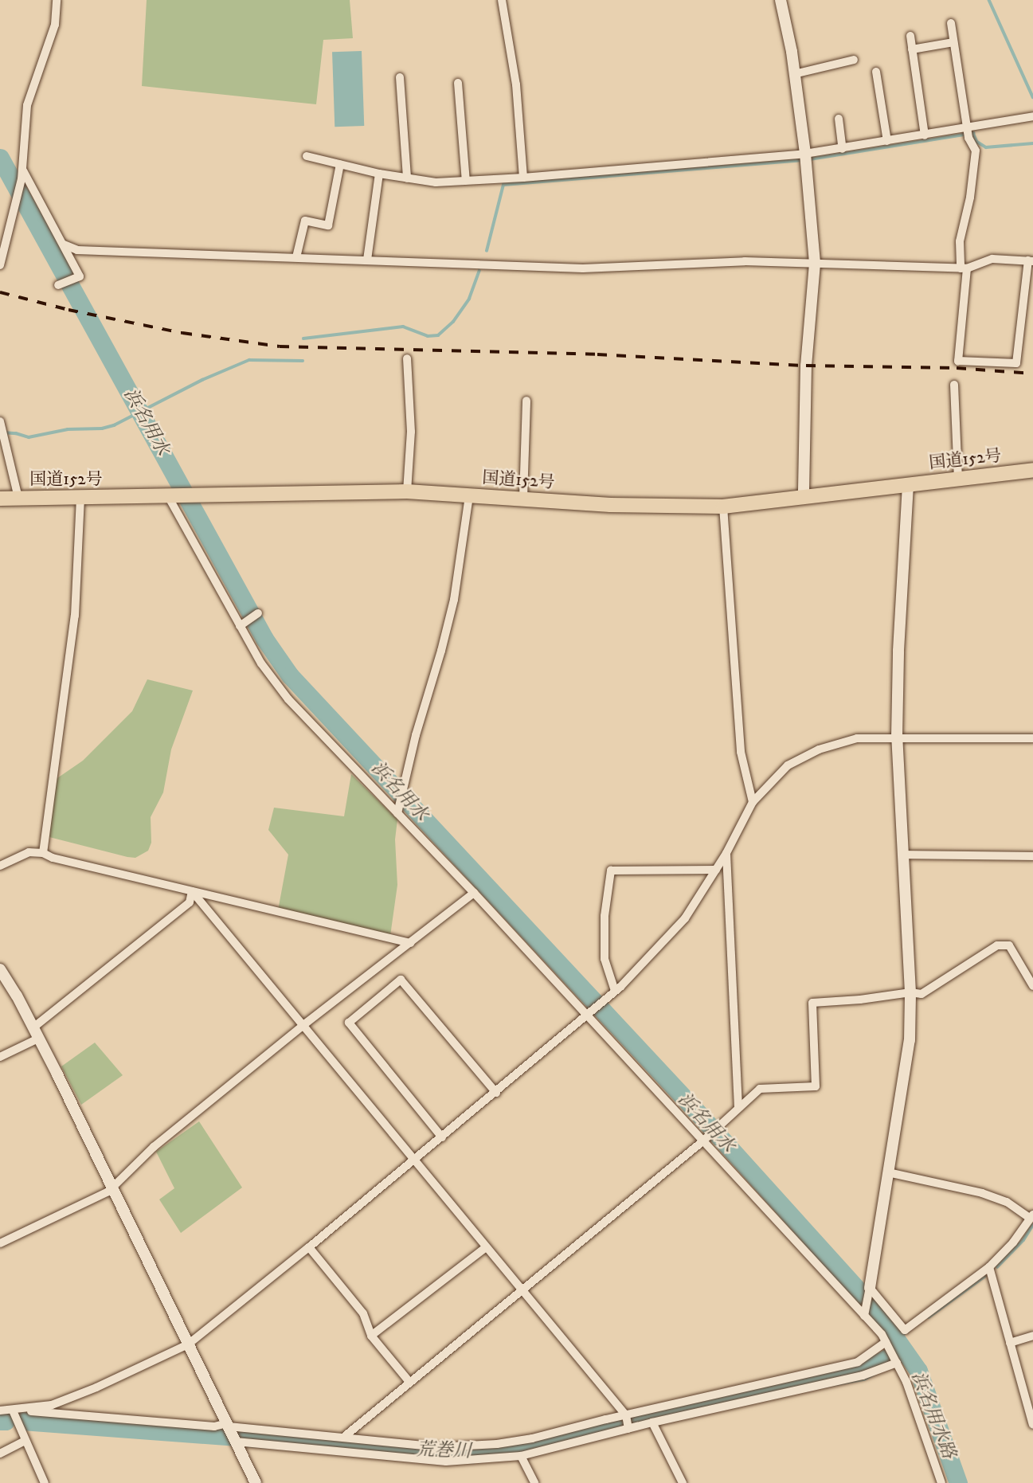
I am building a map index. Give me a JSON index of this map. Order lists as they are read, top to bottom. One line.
{"streets":{"highway":["国道152号"]},"water":["浜名用水","浜名用水路","荒巻川"]}
